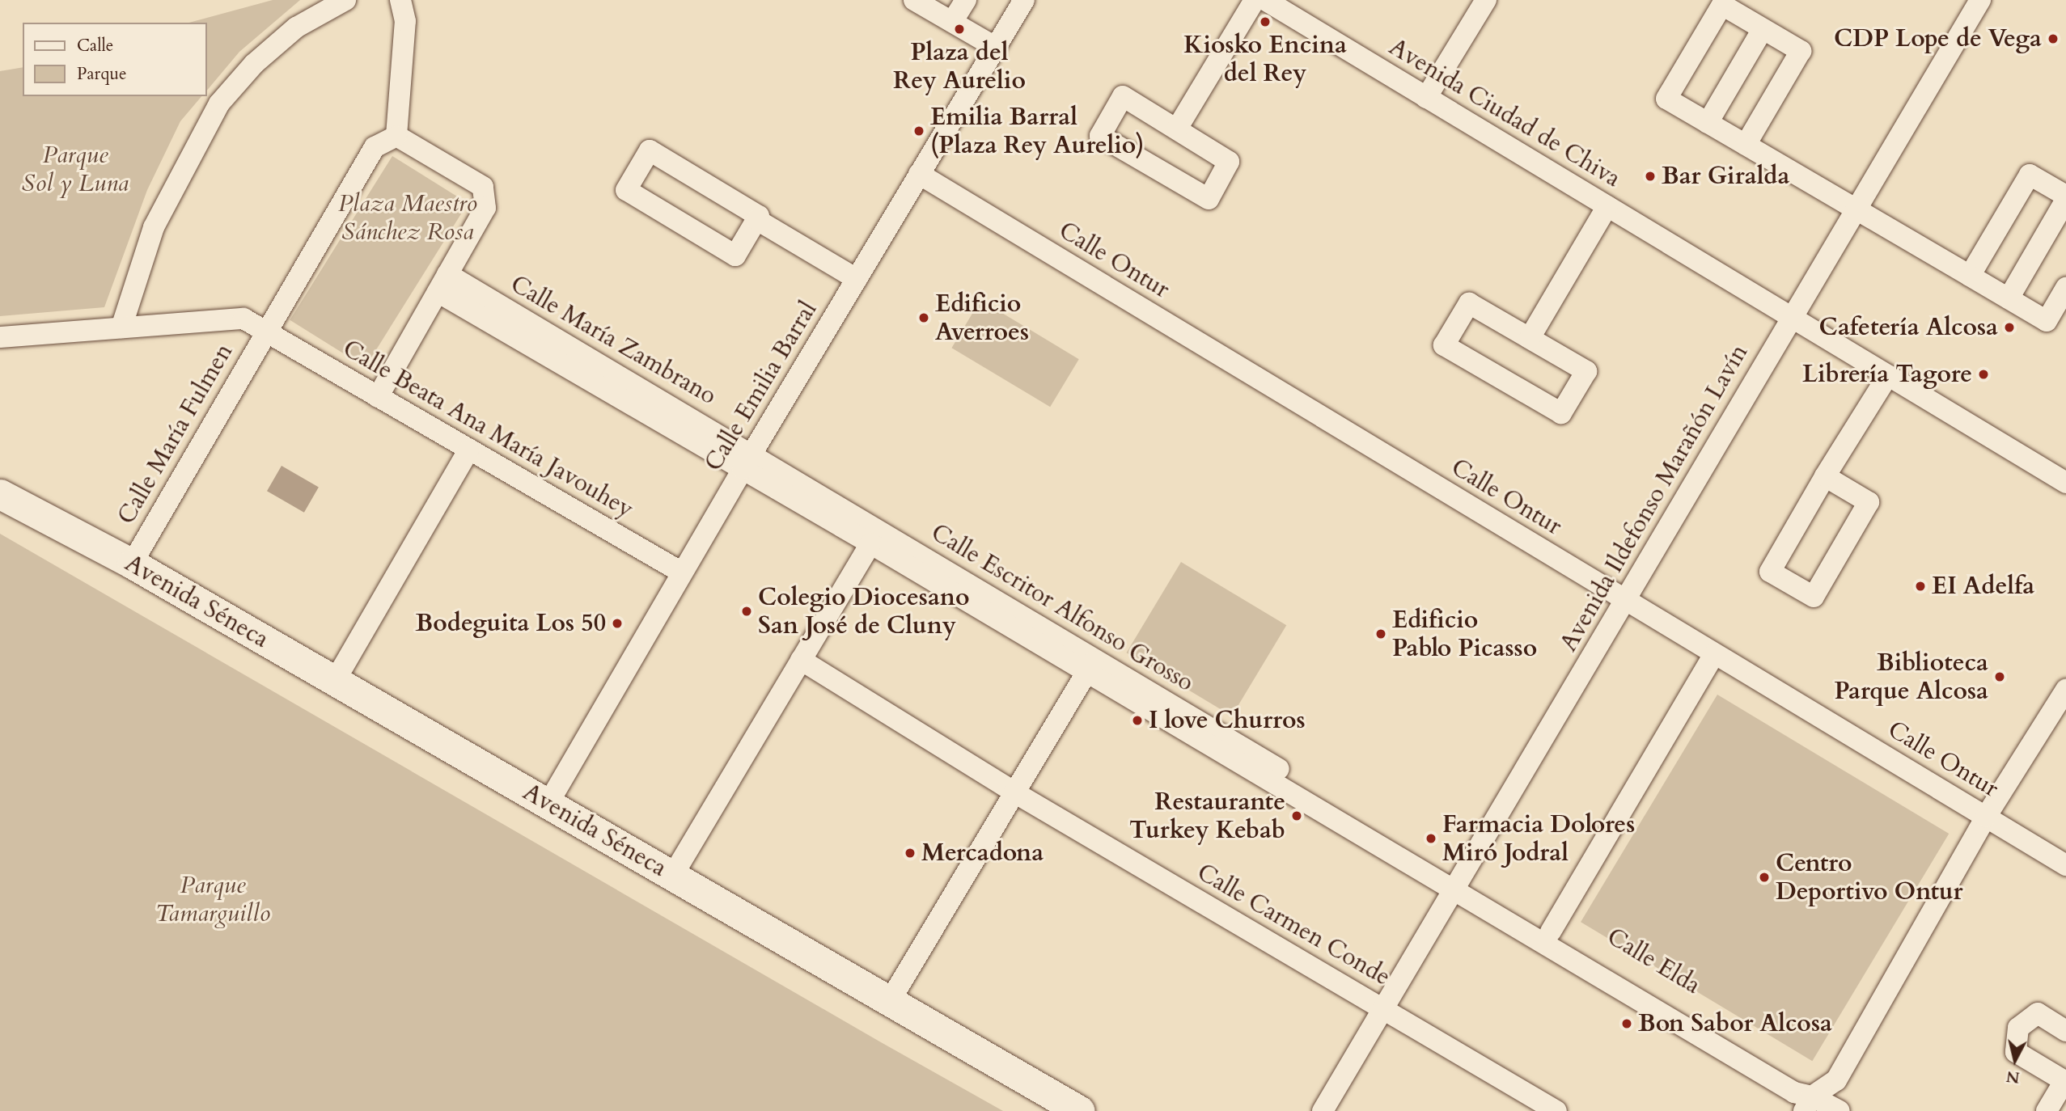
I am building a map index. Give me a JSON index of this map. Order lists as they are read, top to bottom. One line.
{"streets":{"street":["Avenida Ciudad de Chiva","Calle Ontur","Calle María Zambrano","Calle Emilia Barral","Calle Beata Ana María Javouhey","Calle María Fulmen","Avenida Ildefonso Marañón Lavín","Avenida Séneca","Calle Escritor Alfonso Grosso","Calle Carmen Conde","Calle Elda"]},"crossings":[["Avenida Ciudad de Chiva","Avenida Ildefonso Marañón Lavín"],["Calle Ontur","Calle Emilia Barral"],["Calle Ontur","Avenida Ildefonso Marañón Lavín"],["Calle María Zambrano","Calle Emilia Barral"],["Calle María Zambrano","Calle Escritor Alfonso Grosso"],["Calle Emilia Barral","Calle Beata Ana María Javouhey"],["Calle Emilia Barral","Avenida Séneca"],["Calle Emilia Barral","Calle Escritor Alfonso Grosso"],["Calle Beata Ana María Javouhey","Calle María Fulmen"],["Calle María Fulmen","Avenida Séneca"],["Avenida Ildefonso Marañón Lavín","Calle Escritor Alfonso Grosso"],["Avenida Ildefonso Marañón Lavín","Calle Carmen Conde"],["Avenida Ildefonso Marañón Lavín","Calle Elda"],["Calle Escritor Alfonso Grosso","Calle Elda"]],"parks":["Parque Sol y Luna","Plaza Maestro Sánchez Rosa","Parque Tamarguillo"],"places":["Kiosko Encina del Rey","Plaza del Rey Aurelio","CDP Lope de Vega","Emilia Barral (Plaza Rey Aurelio)","Bar Giralda","Edificio Averroes","Cafetería Alcosa","Librería Tagore","EI Adelfa","Colegio Diocesano San José de Cluny","Bodeguita Los 50","Edificio Pablo Picasso","Biblioteca Parque Alcosa","I love Churros","Restaurante Turkey Kebab","Farmacia Dolores Miró Jodral","Mercadona","Centro Deportivo Ontur","Bon Sabor Alcosa"],"legend":["Calle","Parque"],"north":"bottom"}
